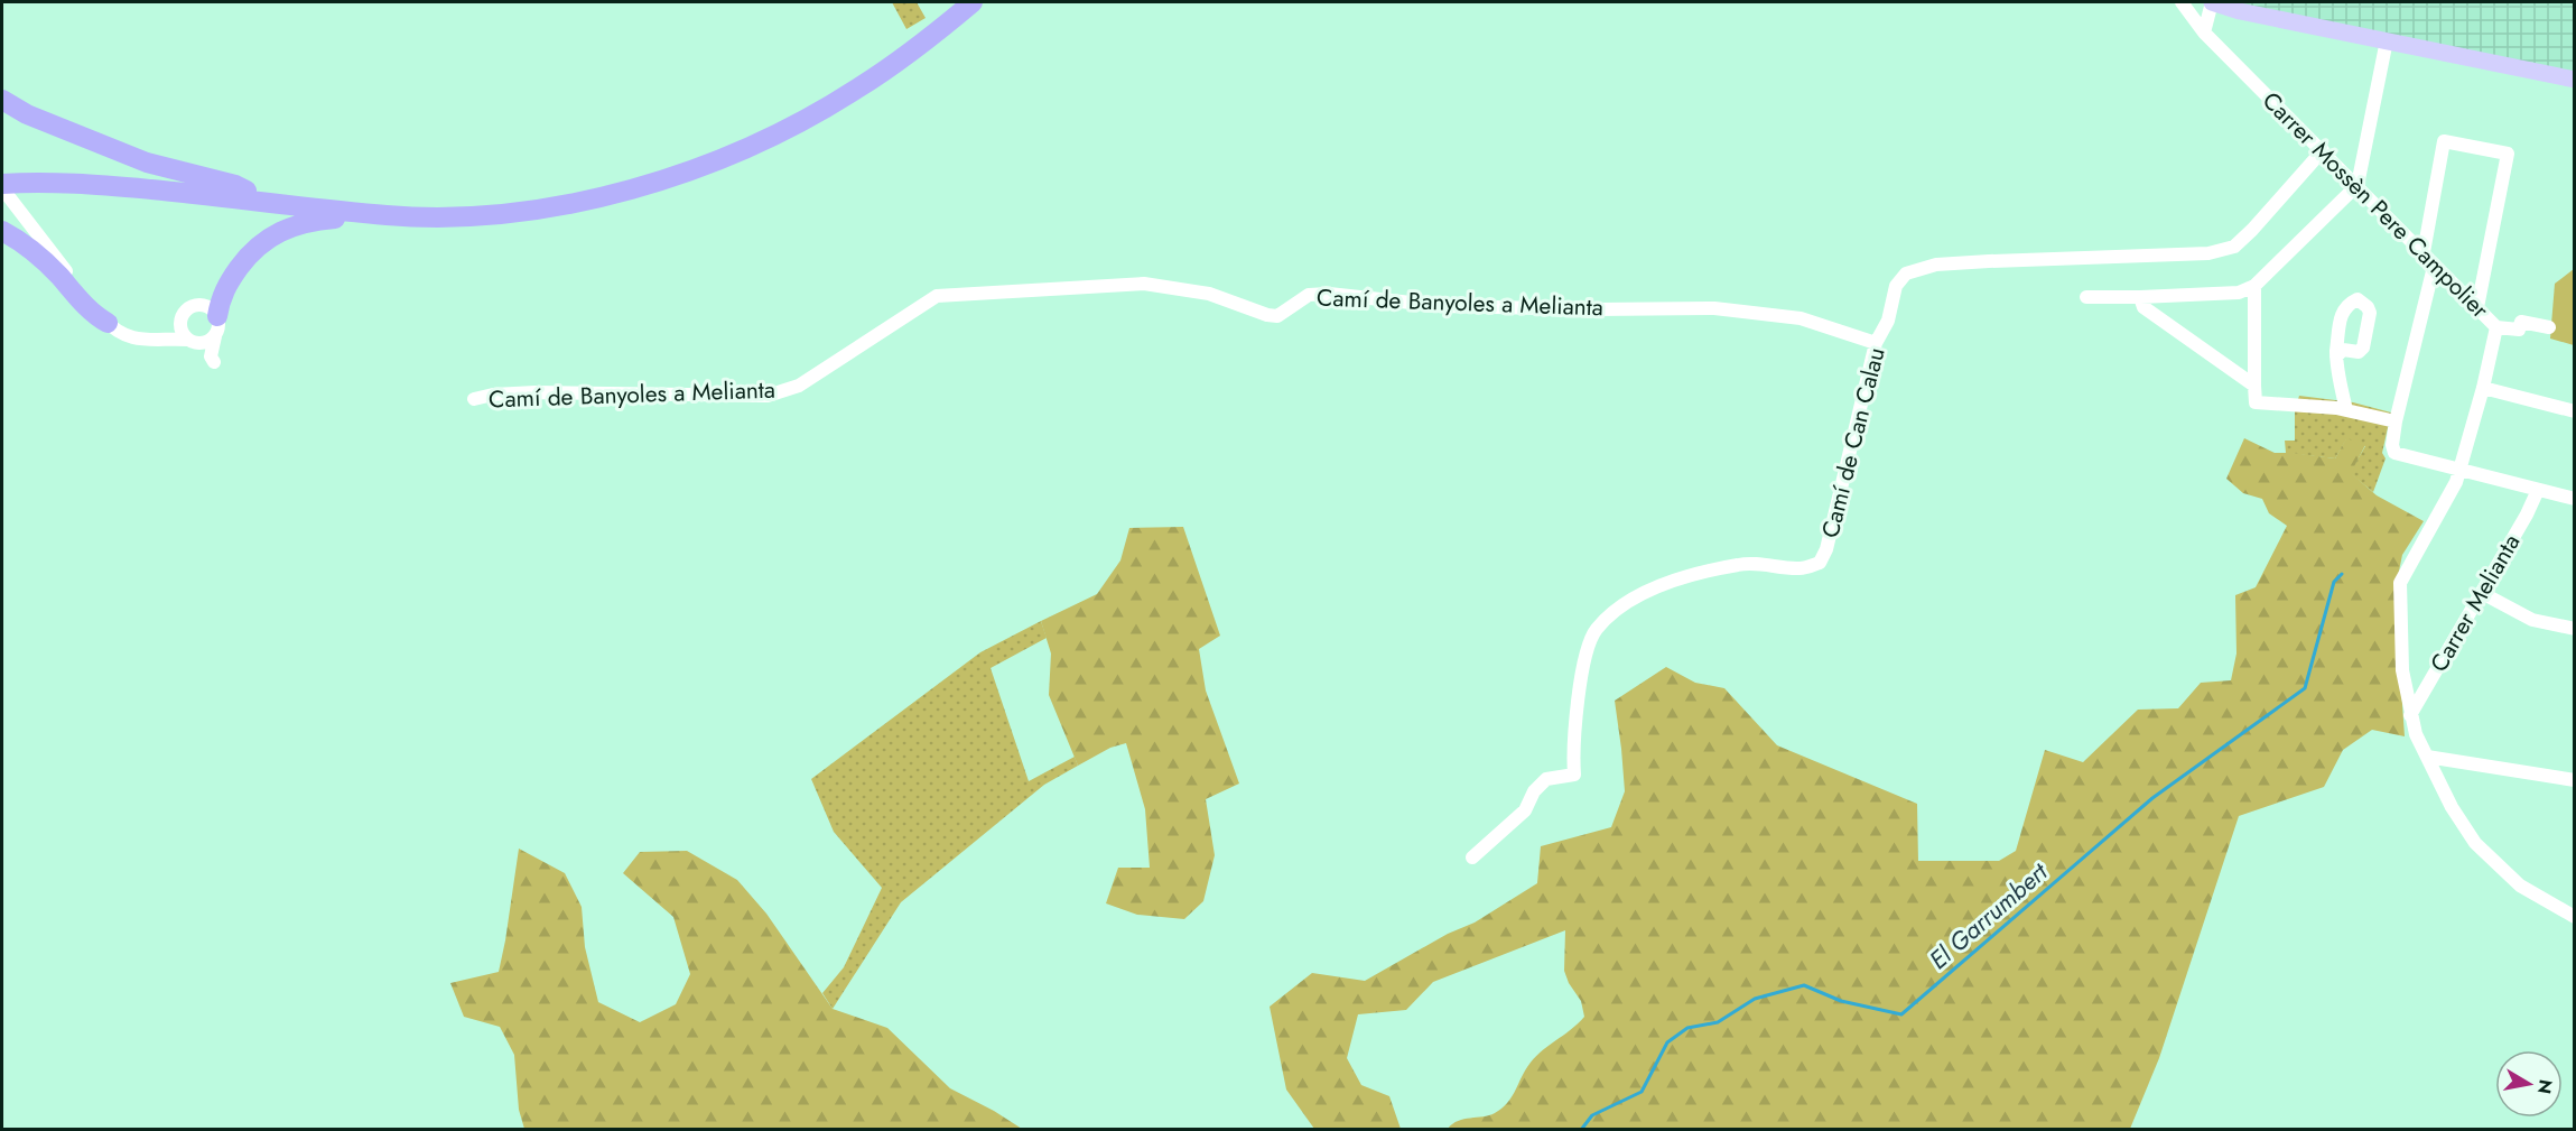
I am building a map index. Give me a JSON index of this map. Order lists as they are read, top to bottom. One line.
{"streets":{"street":["Carrer Mossèn Pere Campolier","Camí de Banyoles a Melianta","Camí de Can Calau","Carrer Melianta"]},"crossings":[["Carrer Mossèn Pere Campolier","Camí de Can Calau"],["Carrer Mossèn Pere Campolier","Carrer Melianta"],["Camí de Banyoles a Melianta","Camí de Can Calau"]],"water":["El Garrumbert"],"north":"right"}
